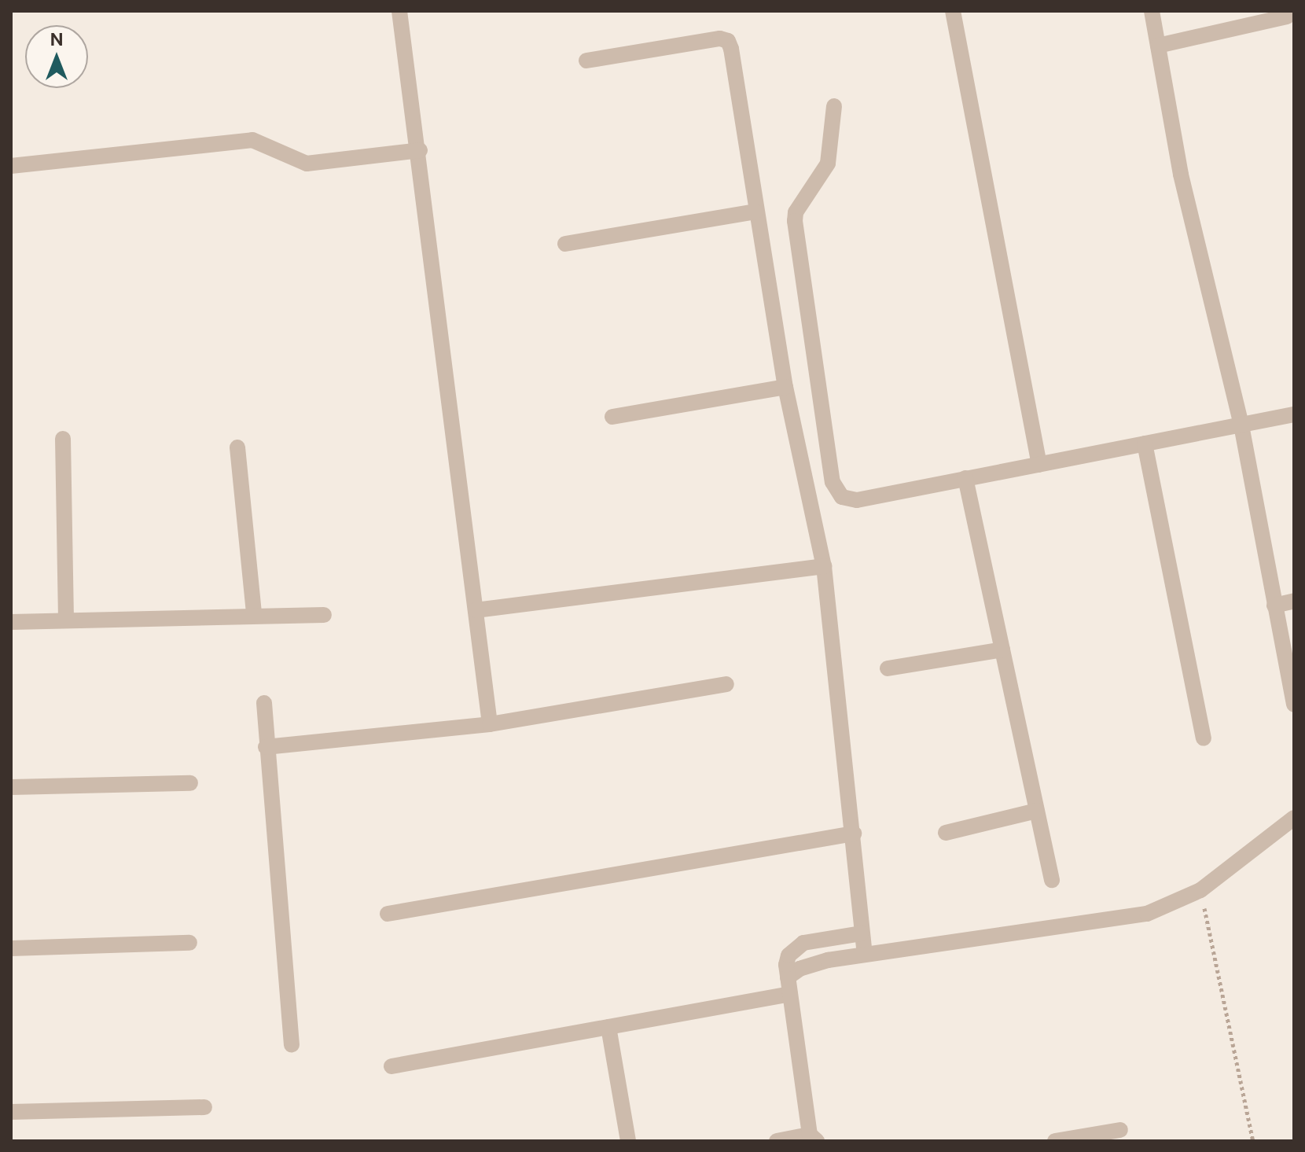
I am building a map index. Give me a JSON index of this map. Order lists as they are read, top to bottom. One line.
{"north":"top"}
